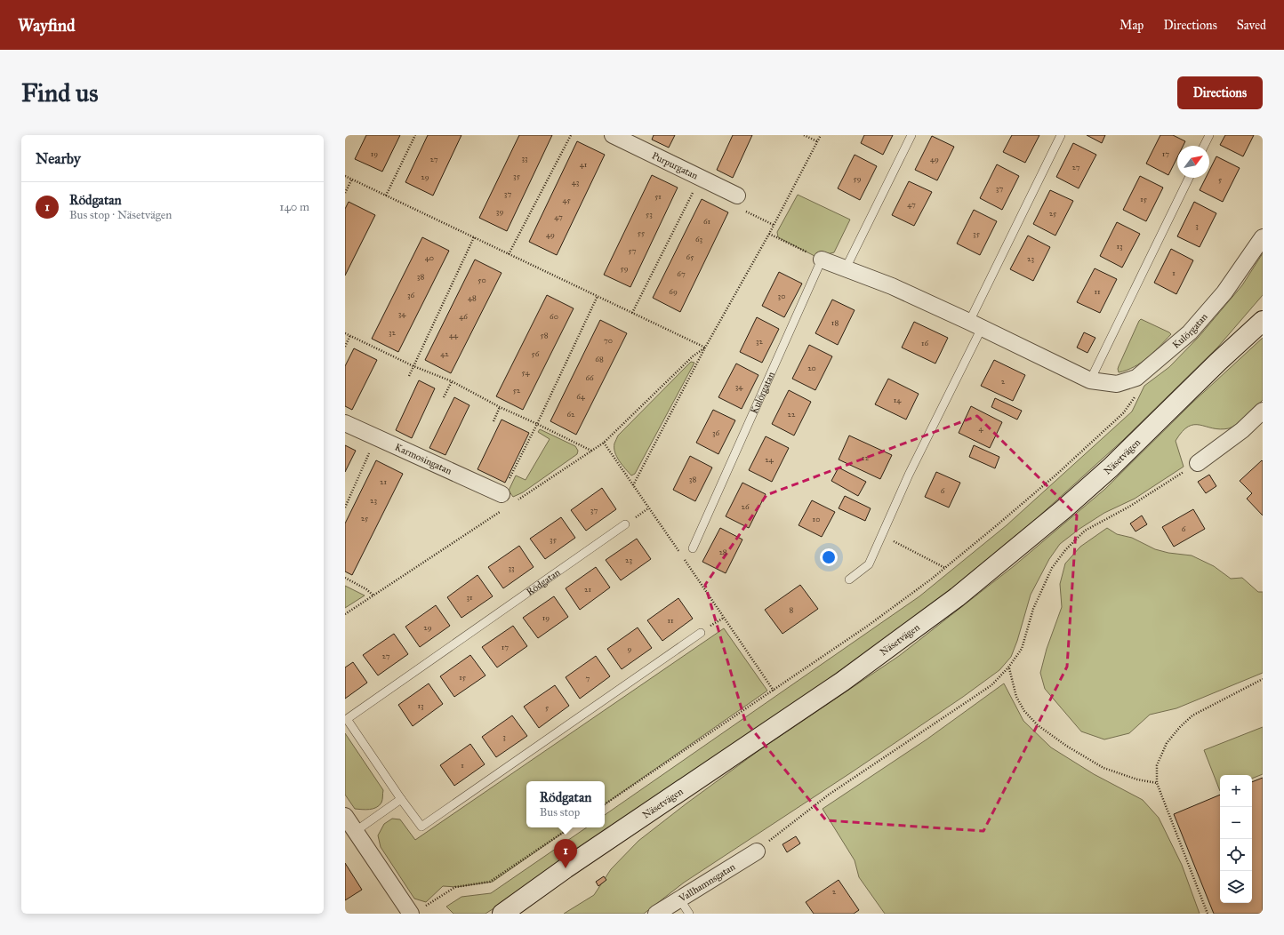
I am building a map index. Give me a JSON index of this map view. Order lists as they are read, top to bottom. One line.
{"streets":{"street":["Purpurgatan","Kulörgatan","Näsetvägen","Karmosingatan","Vallhamnsgatan"],"lane":["Rödgatan"]},"house_numbers":["19","17","33","27","49","41","27","35","29","59","5","43","37","37","51","15","45","47","39","25","53","47","61","3","55","35","49","63","13","57","65","40","23","59","1","67","38","50","69","11","36","30","48","34","46","60","18","32","44","58","70","32","16","42","56","68","20","54","66","2","34","52","64","14","62","22","4","36","12","24","38","21","6","23","26","37","25","10","6","35","28","23","33","21","31","8","19","11","29","17","9","27","15","7","13","5","3","1","2"],"north":"top right","page":{"header":"Wayfind","nav":["Map","Directions","Saved"],"buttons":"Directions","title":"Find us","heading":"Nearby","list":[{"mark":"1","name":"Rödgatan","note":"Bus stop · Näsetvägen","value":"140 m"}],"map_buttons":["+","−"],"popup":["Rödgatan","Bus stop"],"pins":"1"}}
